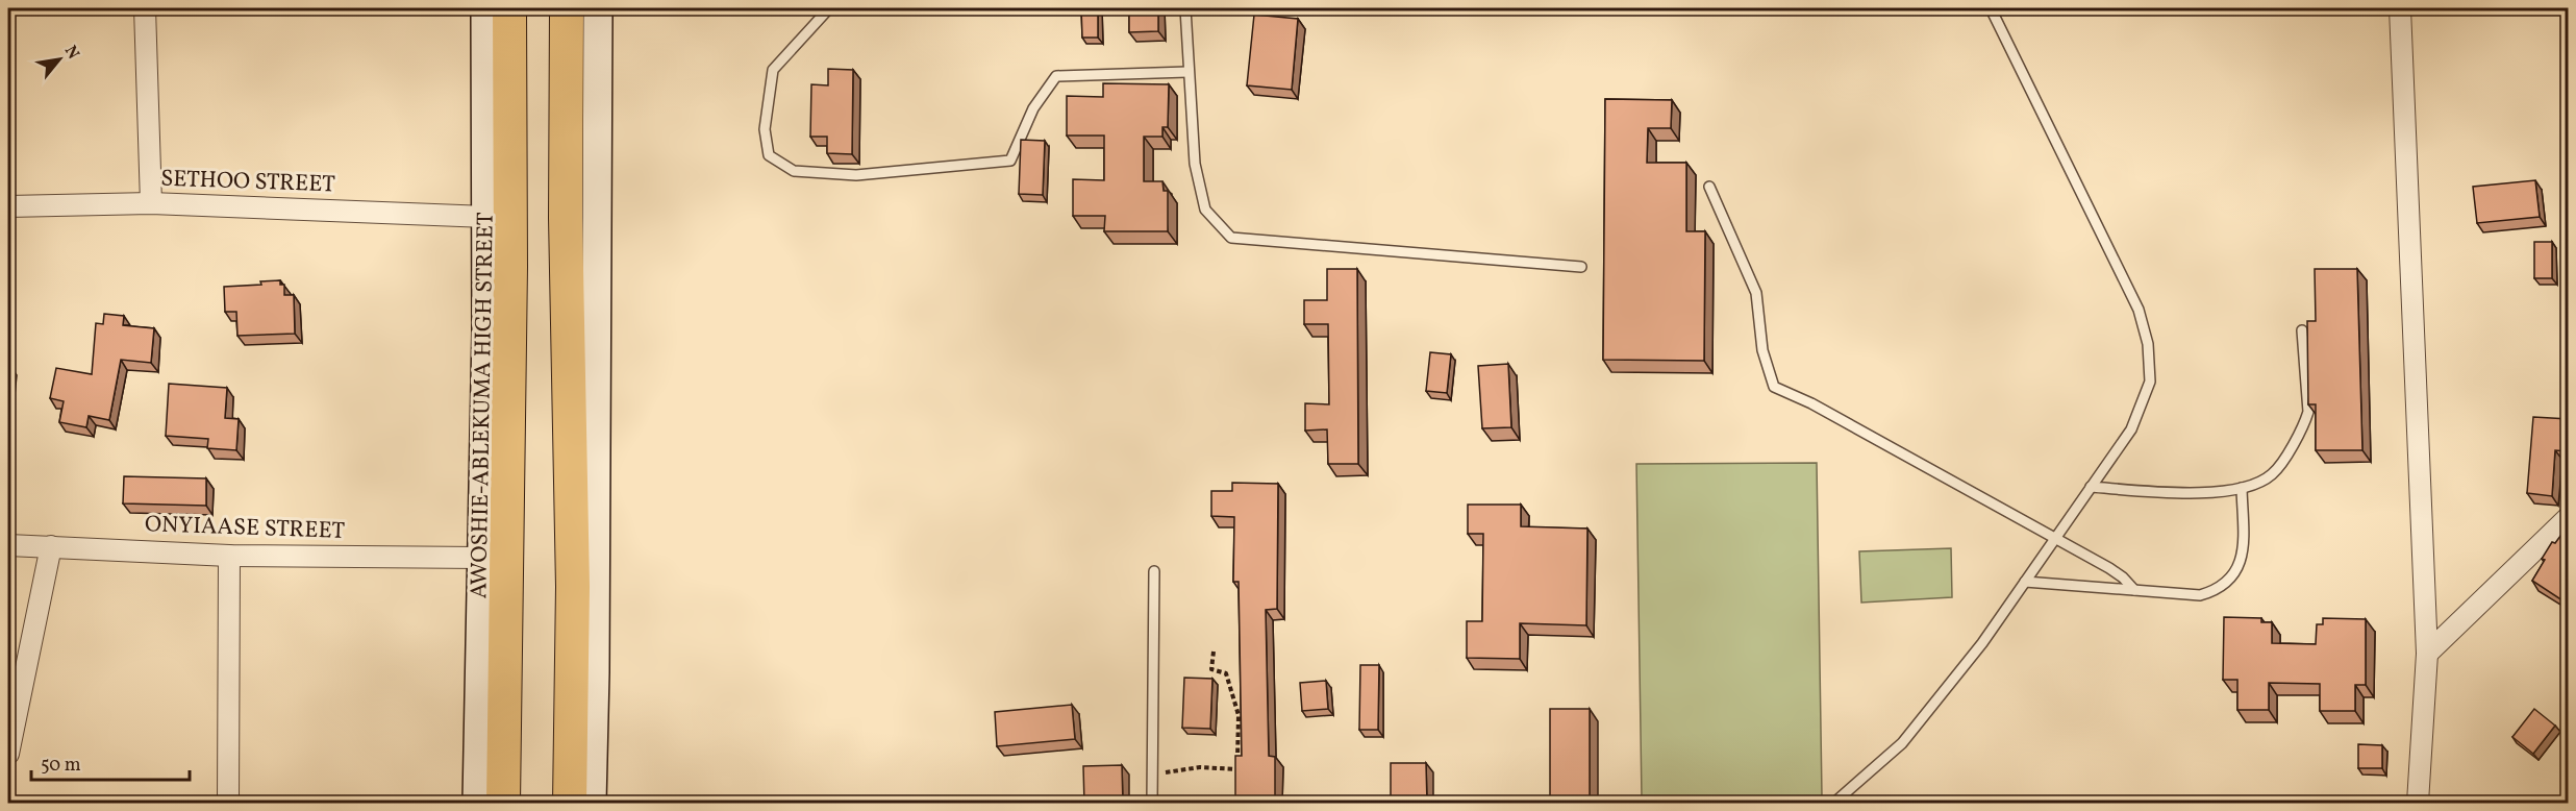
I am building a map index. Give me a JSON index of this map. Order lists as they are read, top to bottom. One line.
{"streets":{"main road":["AWOSHIE-ABLEKUMA HIGH STREET"],"street":["SETHOO STREET","ONYIAASE STREET"]},"crossings":[["SETHOO STREET","AWOSHIE-ABLEKUMA HIGH STREET"],["AWOSHIE-ABLEKUMA HIGH STREET","ONYIAASE STREET"]],"scale_bar":"50 m","north":"top right"}
